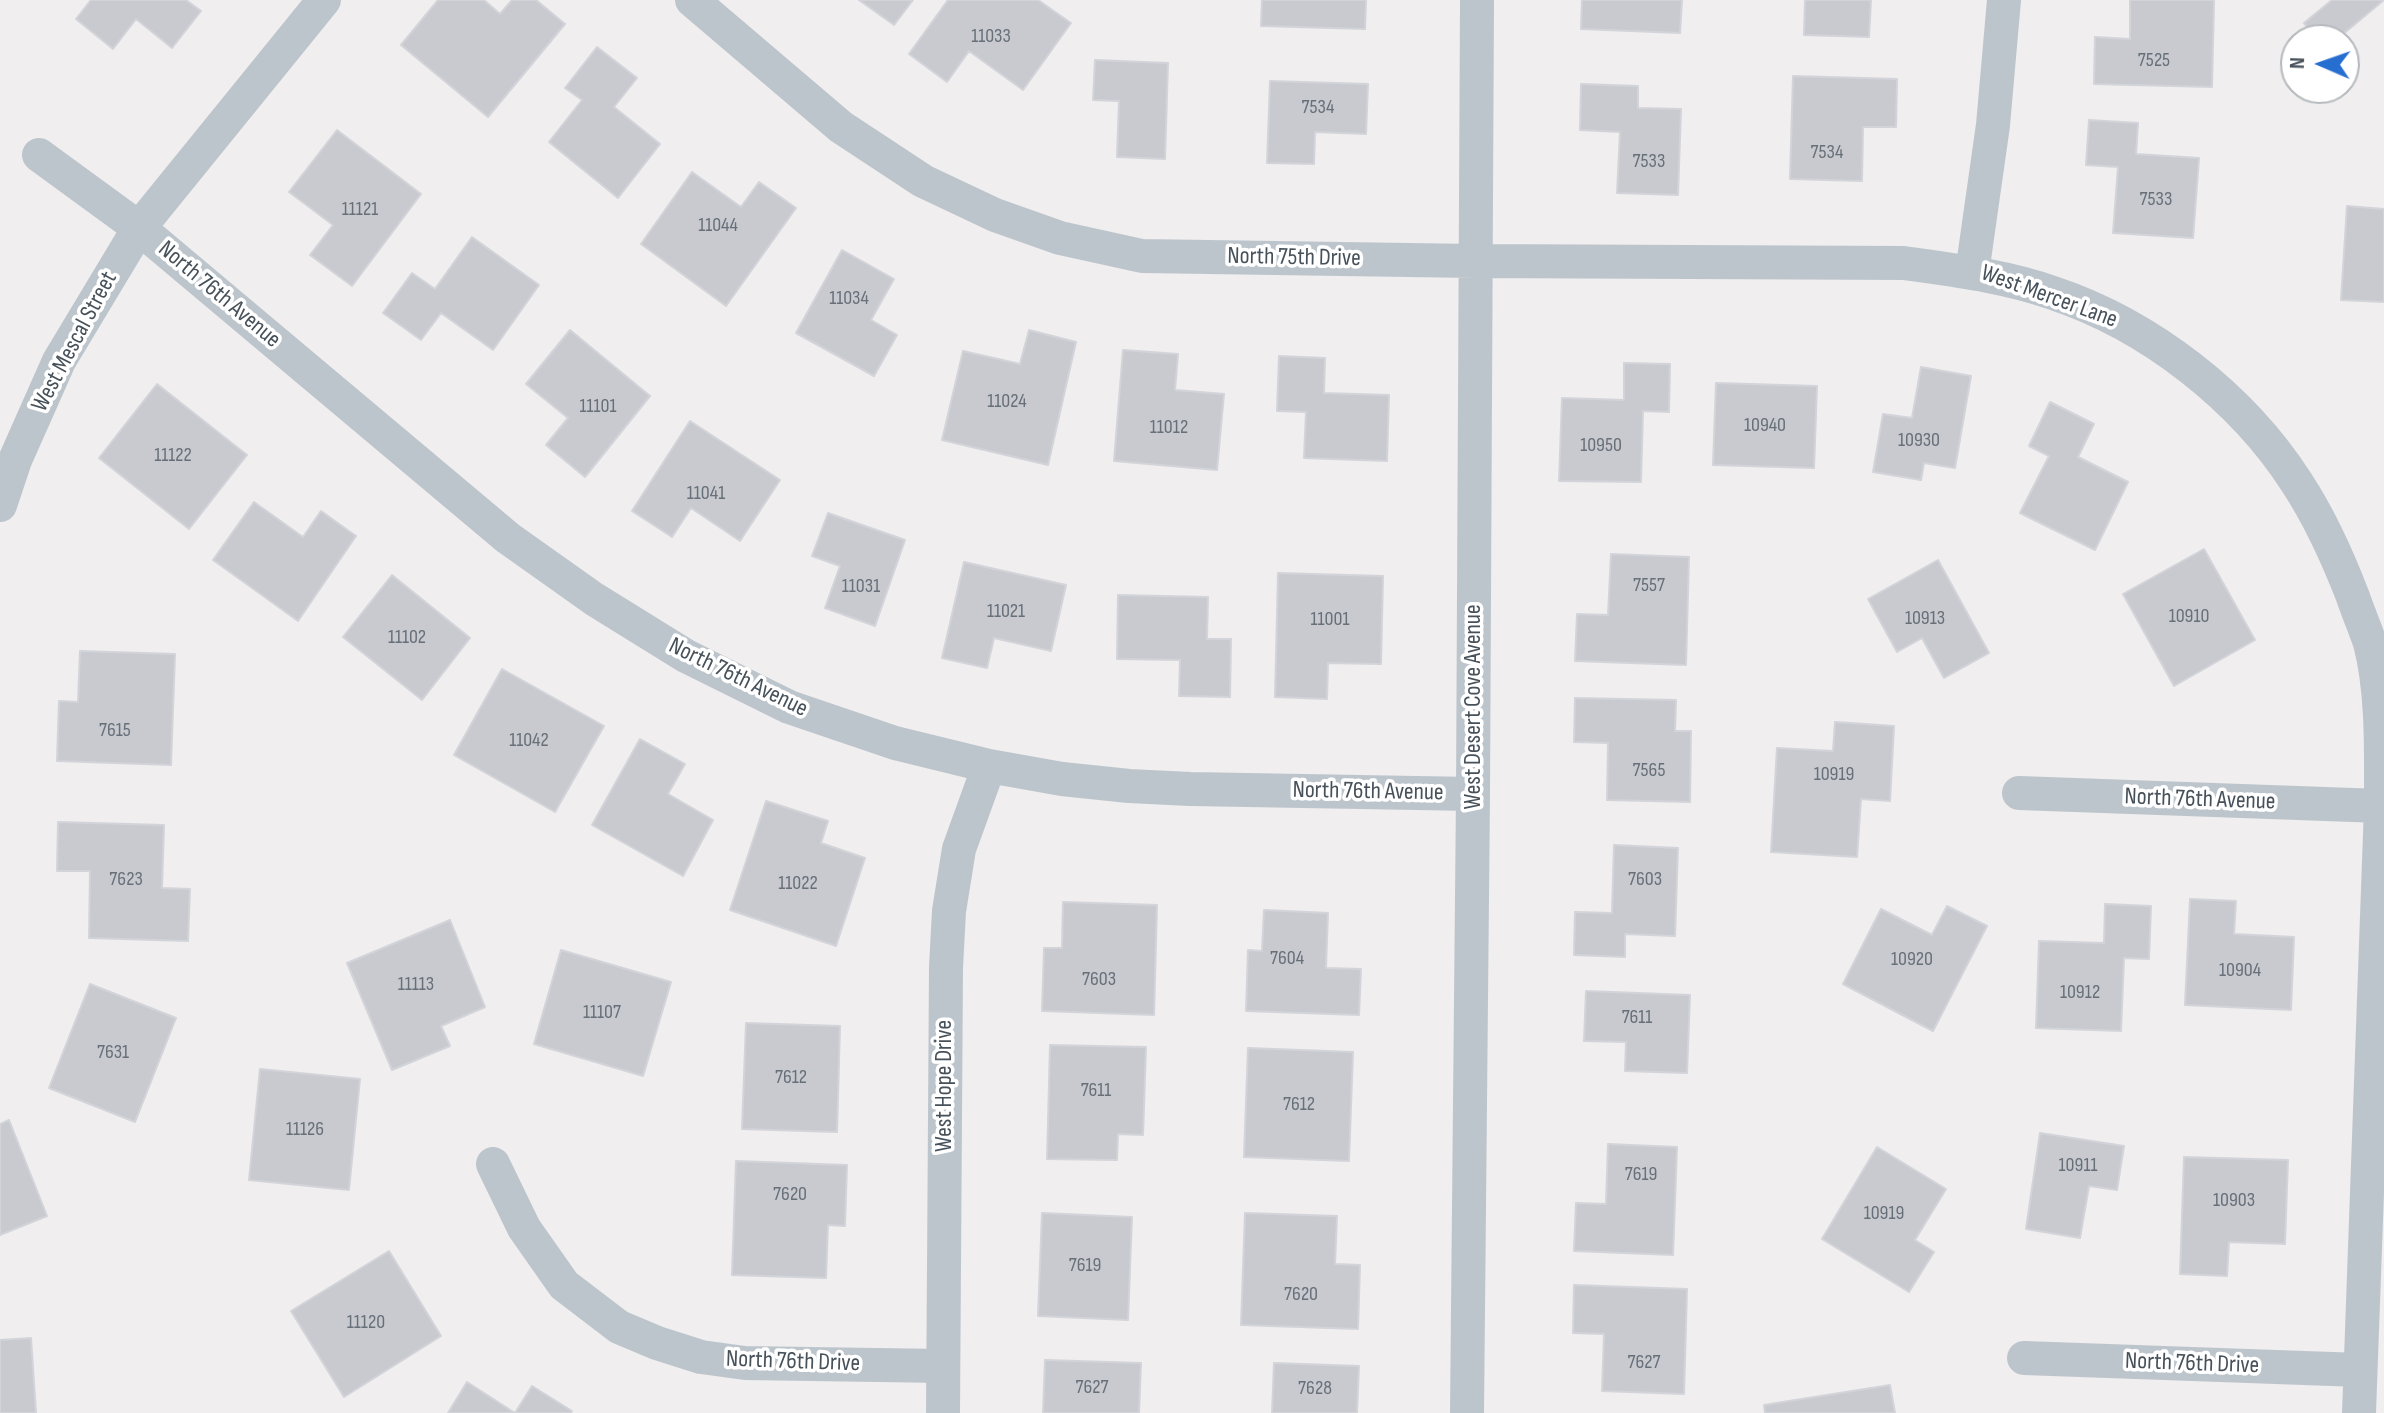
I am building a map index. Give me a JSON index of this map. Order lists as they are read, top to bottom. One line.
{"streets":{"street":["North 75th Drive","North 76th Avenue","West Mercer Lane","West Mescal Street","West Desert Cove Avenue","West Hope Drive","North 76th Drive"]},"crossings":[["North 75th Drive","West Mercer Lane"],["North 75th Drive","West Desert Cove Avenue"],["North 76th Avenue","West Mercer Lane"],["North 76th Avenue","West Mescal Street"],["North 76th Avenue","West Desert Cove Avenue"],["North 76th Avenue","West Hope Drive"],["West Mercer Lane","North 76th Drive"],["West Hope Drive","North 76th Drive"]],"house_numbers":["11033","7525","7534","7534","7533","7533","11121","11044","11034","11024","11101","10940","11012","10930","10950","11122","11041","7557","11031","11021","10910","10913","11001","11102","7615","11042","7565","10919","7623","7603","11022","7604","10920","10904","7603","11113","10912","11107","7611","7631","7612","7611","7612","11126","10911","7619","7620","10903","10919","7619","7620","11120","7627","7627","7628"],"north":"left"}
